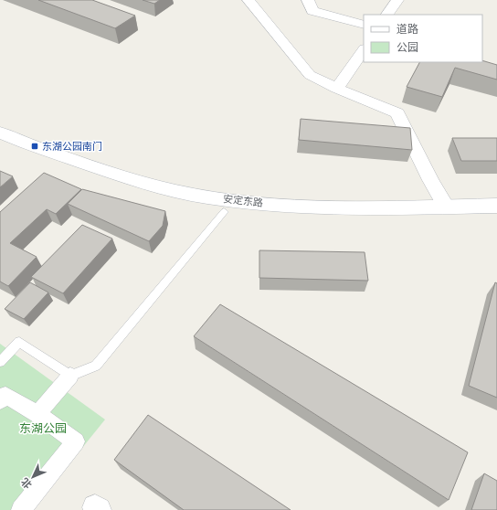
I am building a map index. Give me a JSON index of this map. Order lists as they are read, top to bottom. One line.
{"streets":{"main road":["安定东路"]},"parks":["东湖公园"],"places":{"transit":["东湖公园南门"]},"legend":["道路","公园"],"north":"bottom left"}
